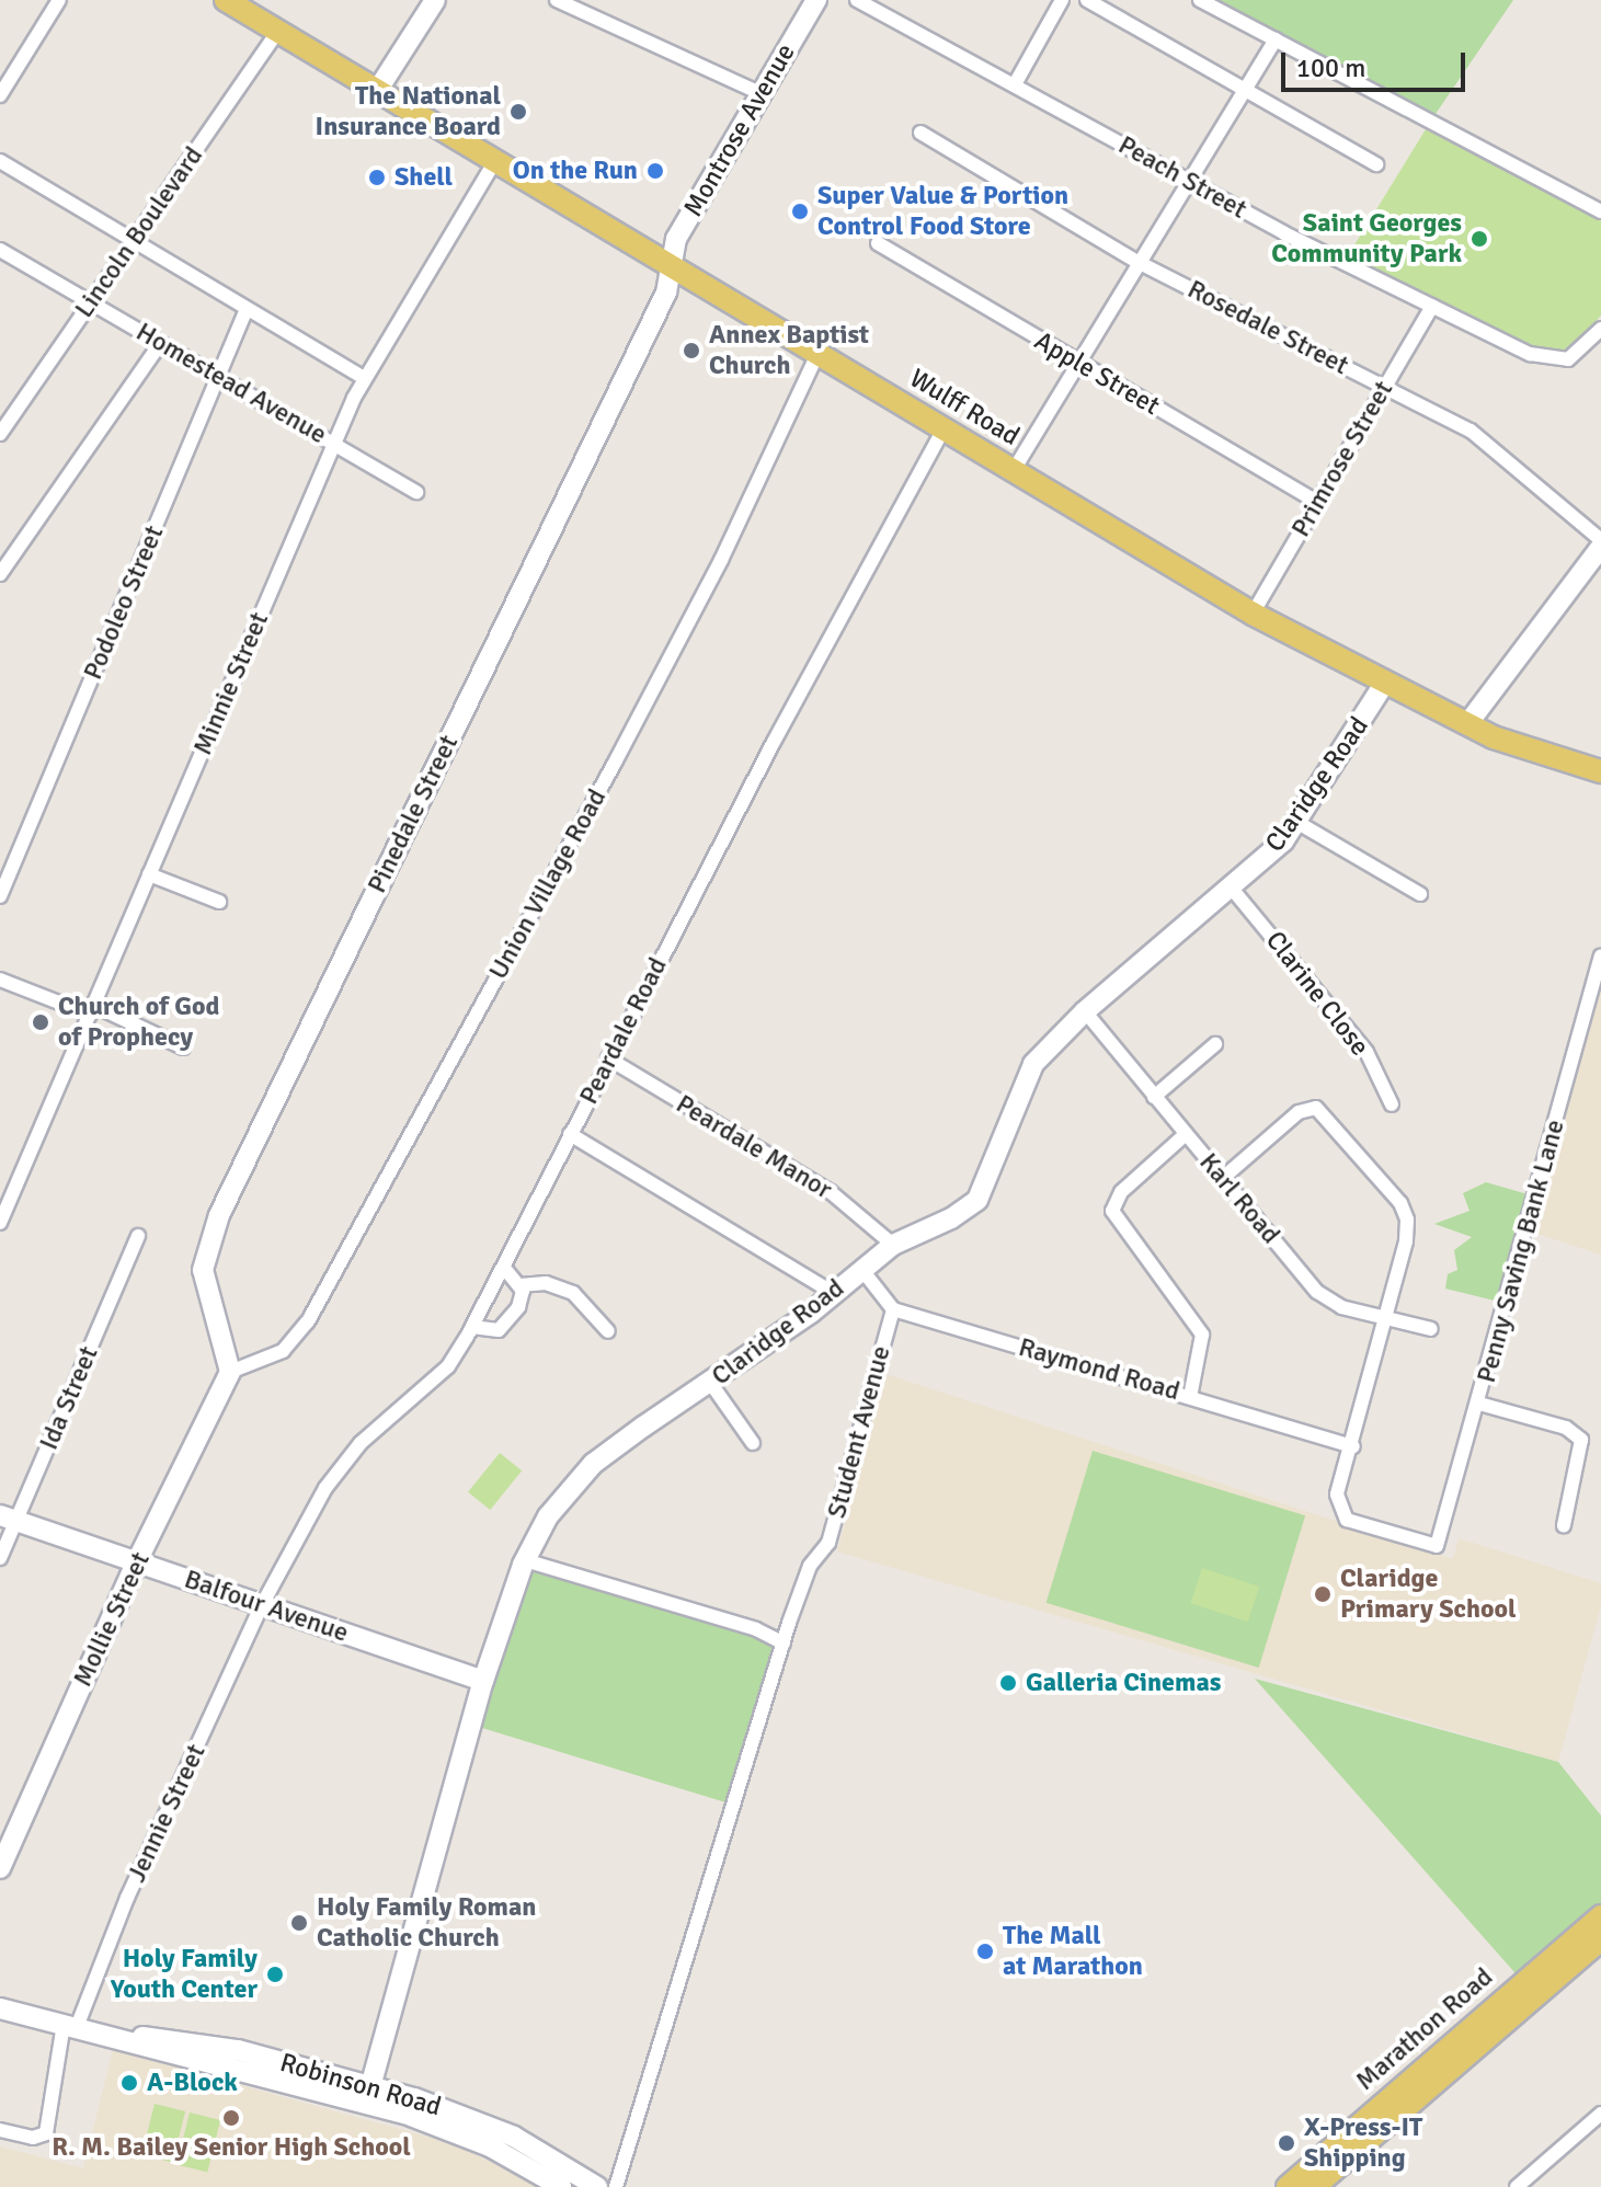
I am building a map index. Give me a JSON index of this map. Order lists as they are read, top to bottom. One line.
{"streets":{"main road":["Wulff Road","Marathon Road"],"street":["Montrose Avenue","Peach Street","Lincoln Boulevard","Rosedale Street","Apple Street","Homestead Avenue","Primrose Street","Podoleo Street","Minnie Street","Claridge Road","Pinedale Street","Union Village Road","Clarine Close","Peardale Road","Peardale Manor","Karl Road","Penny Saving Bank Lane","Raymond Road","Ida Street","Student Avenue","Balfour Avenue","Mollie Street","Jennie Street","Robinson Road"]},"crossings":[["Montrose Avenue","Wulff Road"],["Montrose Avenue","Pinedale Street"],["Peach Street","Primrose Street"],["Lincoln Boulevard","Homestead Avenue"],["Lincoln Boulevard","Wulff Road"],["Rosedale Street","Primrose Street"],["Apple Street","Primrose Street"],["Homestead Avenue","Podoleo Street"],["Homestead Avenue","Minnie Street"],["Wulff Road","Primrose Street"],["Wulff Road","Minnie Street"],["Wulff Road","Claridge Road"],["Wulff Road","Pinedale Street"],["Wulff Road","Union Village Road"],["Wulff Road","Peardale Road"],["Claridge Road","Clarine Close"],["Claridge Road","Peardale Manor"],["Claridge Road","Karl Road"],["Claridge Road","Balfour Avenue"],["Claridge Road","Robinson Road"],["Pinedale Street","Union Village Road"],["Pinedale Street","Mollie Street"],["Union Village Road","Mollie Street"],["Peardale Road","Peardale Manor"],["Peardale Road","Balfour Avenue"],["Peardale Road","Jennie Street"],["Penny Saving Bank Lane","Raymond Road"],["Raymond Road","Student Avenue"],["Ida Street","Balfour Avenue"],["Balfour Avenue","Mollie Street"],["Balfour Avenue","Jennie Street"],["Jennie Street","Robinson Road"]],"places":["The National Insurance Board","On the Run","Shell","Super Value & Portion Control Food Store","Saint Georges Community Park","Annex Baptist Church","Church of God of Prophecy","Claridge Primary School","Galleria Cinemas","Holy Family Roman Catholic Church","The Mall at Marathon","Holy Family Youth Center","A-Block","R. M. Bailey Senior High School","X-Press-IT Shipping"],"scale_bar":"100 m"}
